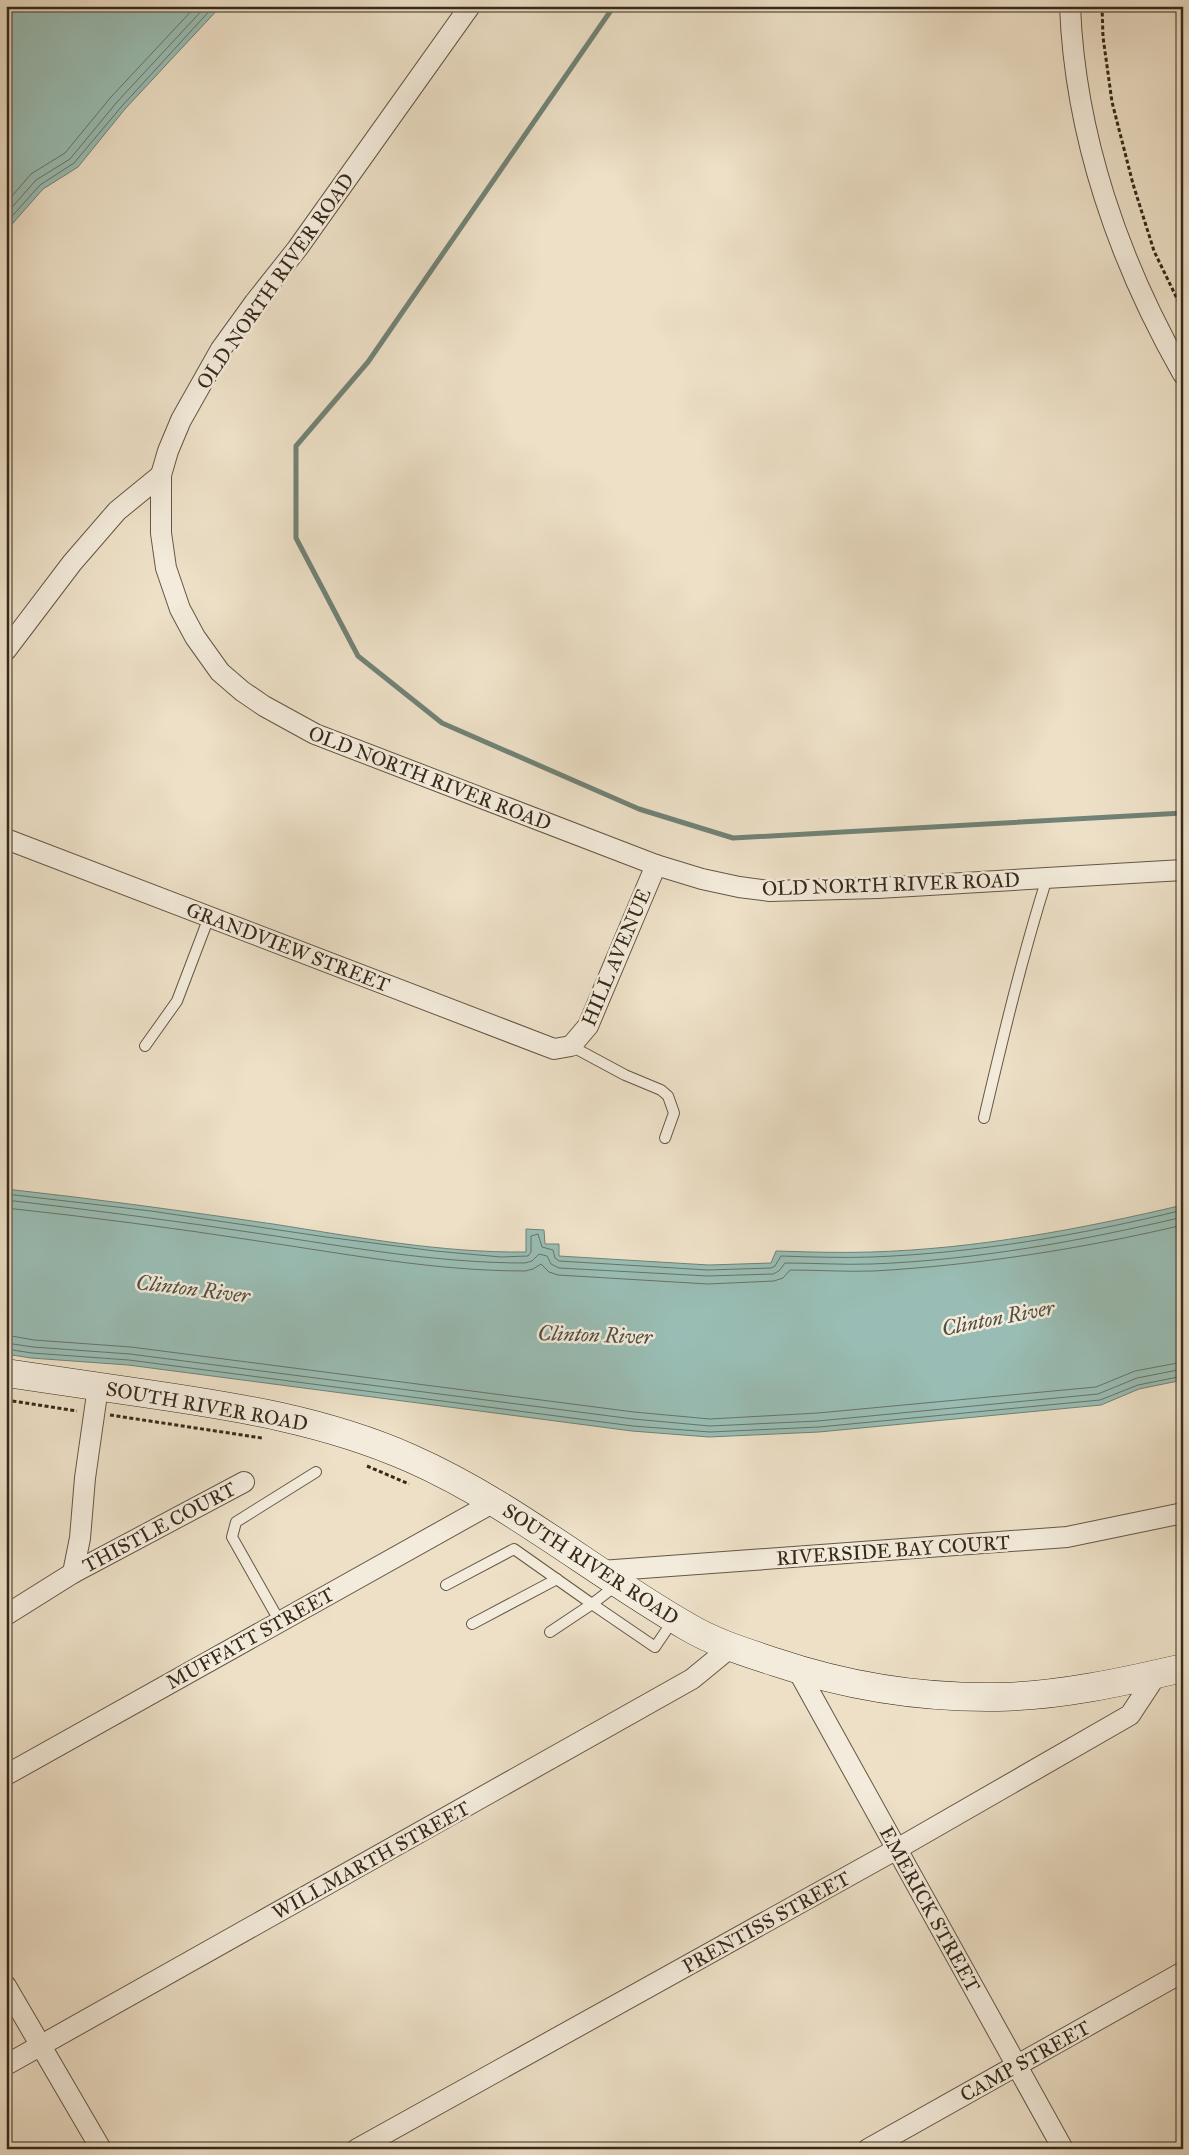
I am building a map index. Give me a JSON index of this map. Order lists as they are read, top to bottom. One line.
{"streets":{"street":["OLD NORTH RIVER ROAD","GRANDVIEW STREET","HILL AVENUE","SOUTH RIVER ROAD","THISTLE COURT","RIVERSIDE BAY COURT","MUFFATT STREET","WILLMARTH STREET","EMERICK STREET","PRENTISS STREET","CAMP STREET"]},"crossings":[["OLD NORTH RIVER ROAD","HILL AVENUE"],["GRANDVIEW STREET","HILL AVENUE"],["SOUTH RIVER ROAD","RIVERSIDE BAY COURT"],["SOUTH RIVER ROAD","MUFFATT STREET"],["SOUTH RIVER ROAD","WILLMARTH STREET"],["SOUTH RIVER ROAD","EMERICK STREET"],["SOUTH RIVER ROAD","PRENTISS STREET"],["EMERICK STREET","PRENTISS STREET"],["EMERICK STREET","CAMP STREET"]],"water":["Clinton River"]}
